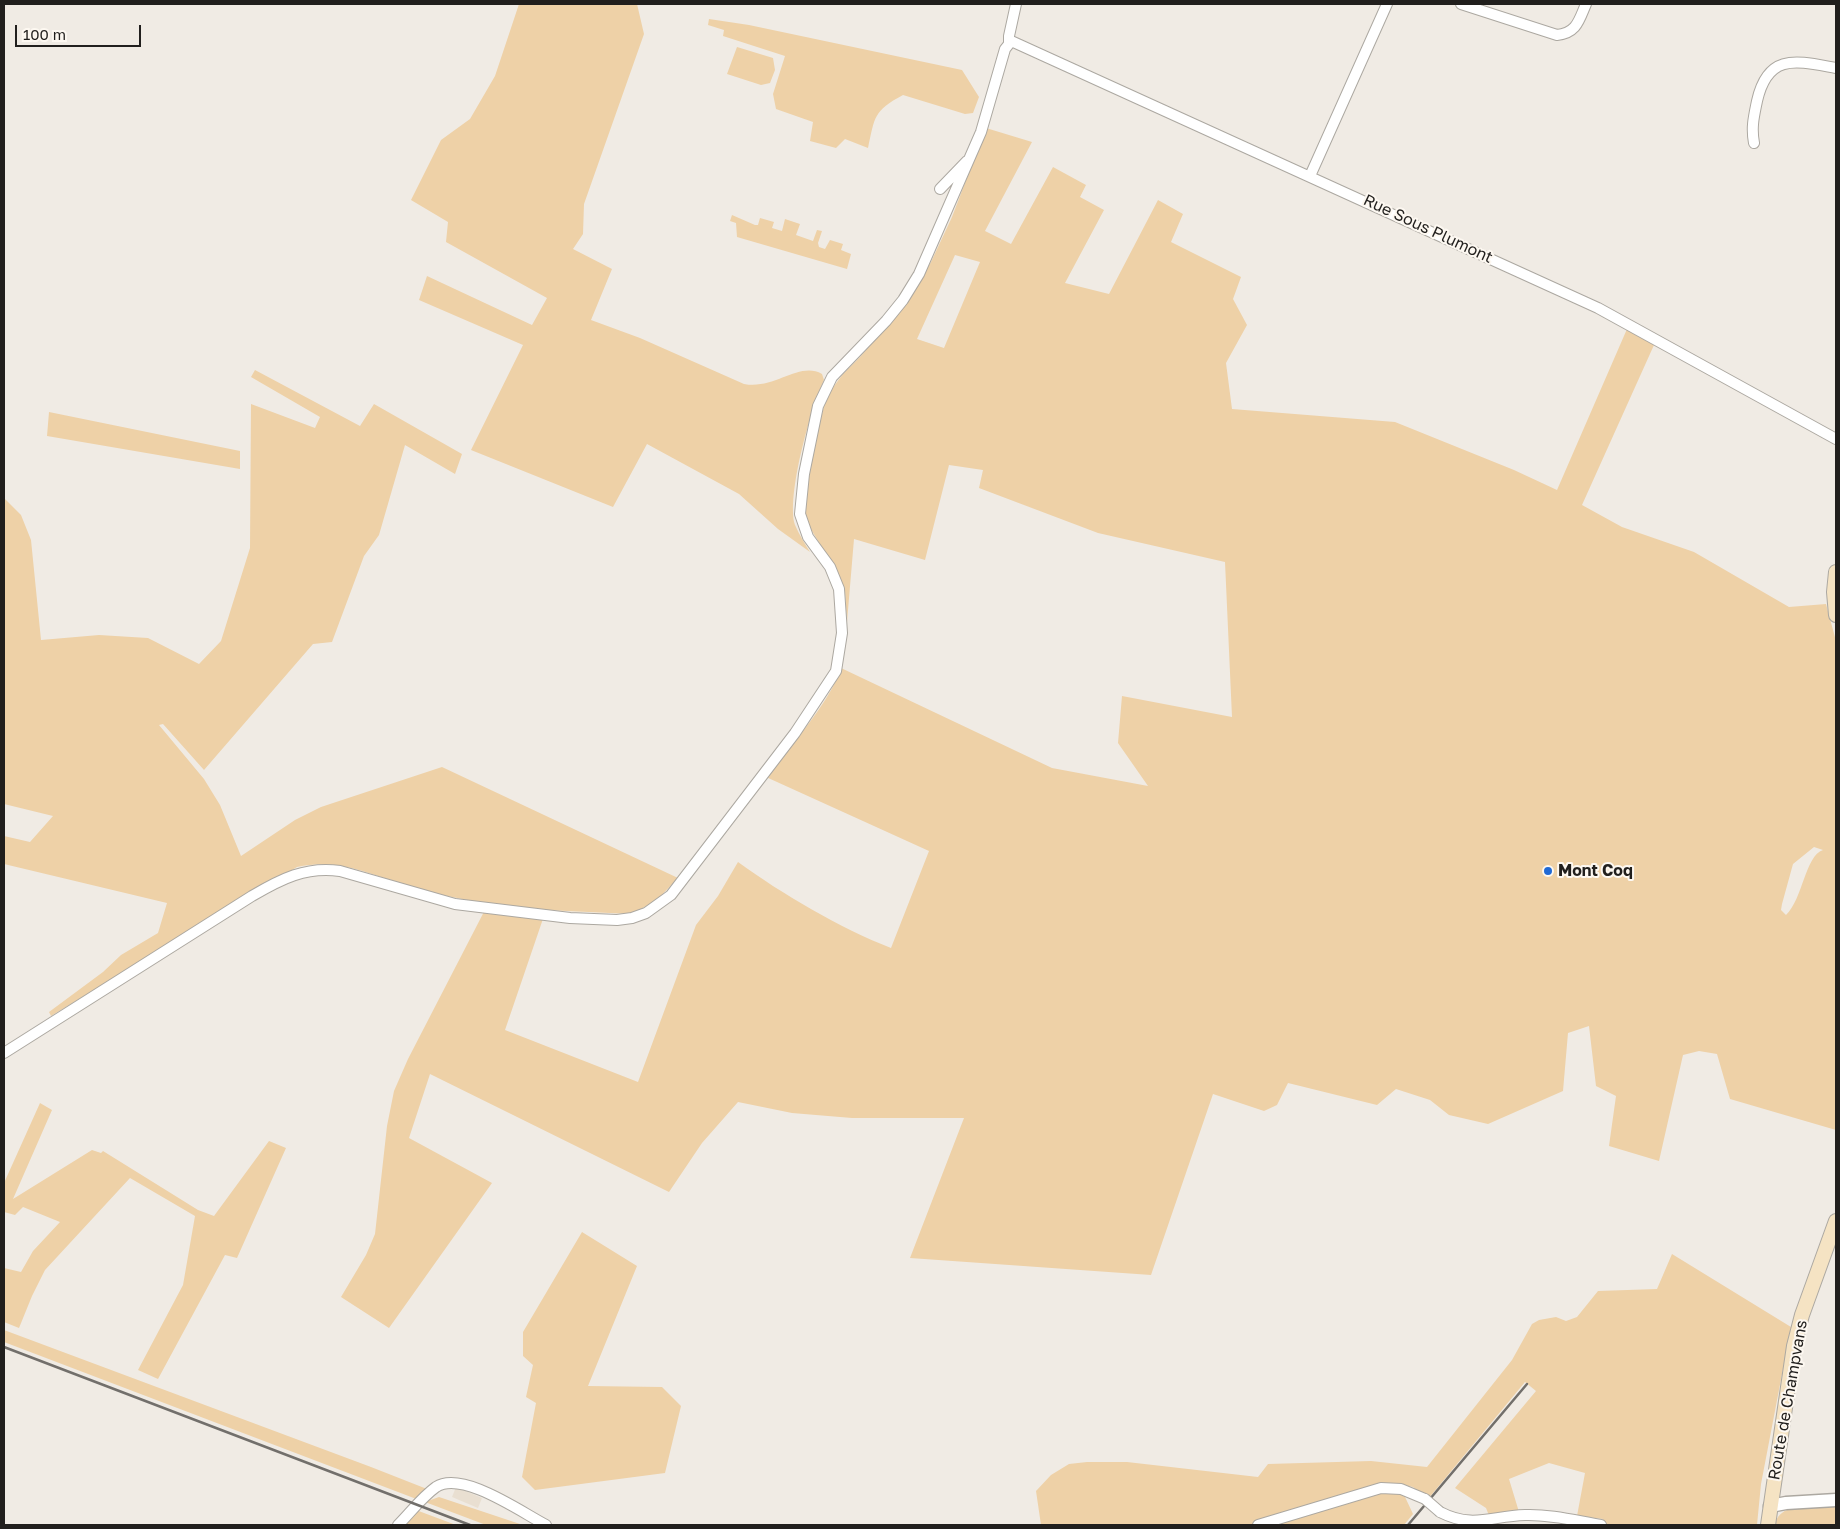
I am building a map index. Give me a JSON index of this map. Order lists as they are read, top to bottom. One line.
{"streets":{"main road":["Route de Champvans"],"street":["Rue Sous Plumont"]},"places":["Mont Coq"],"scale_bar":"100 m"}
